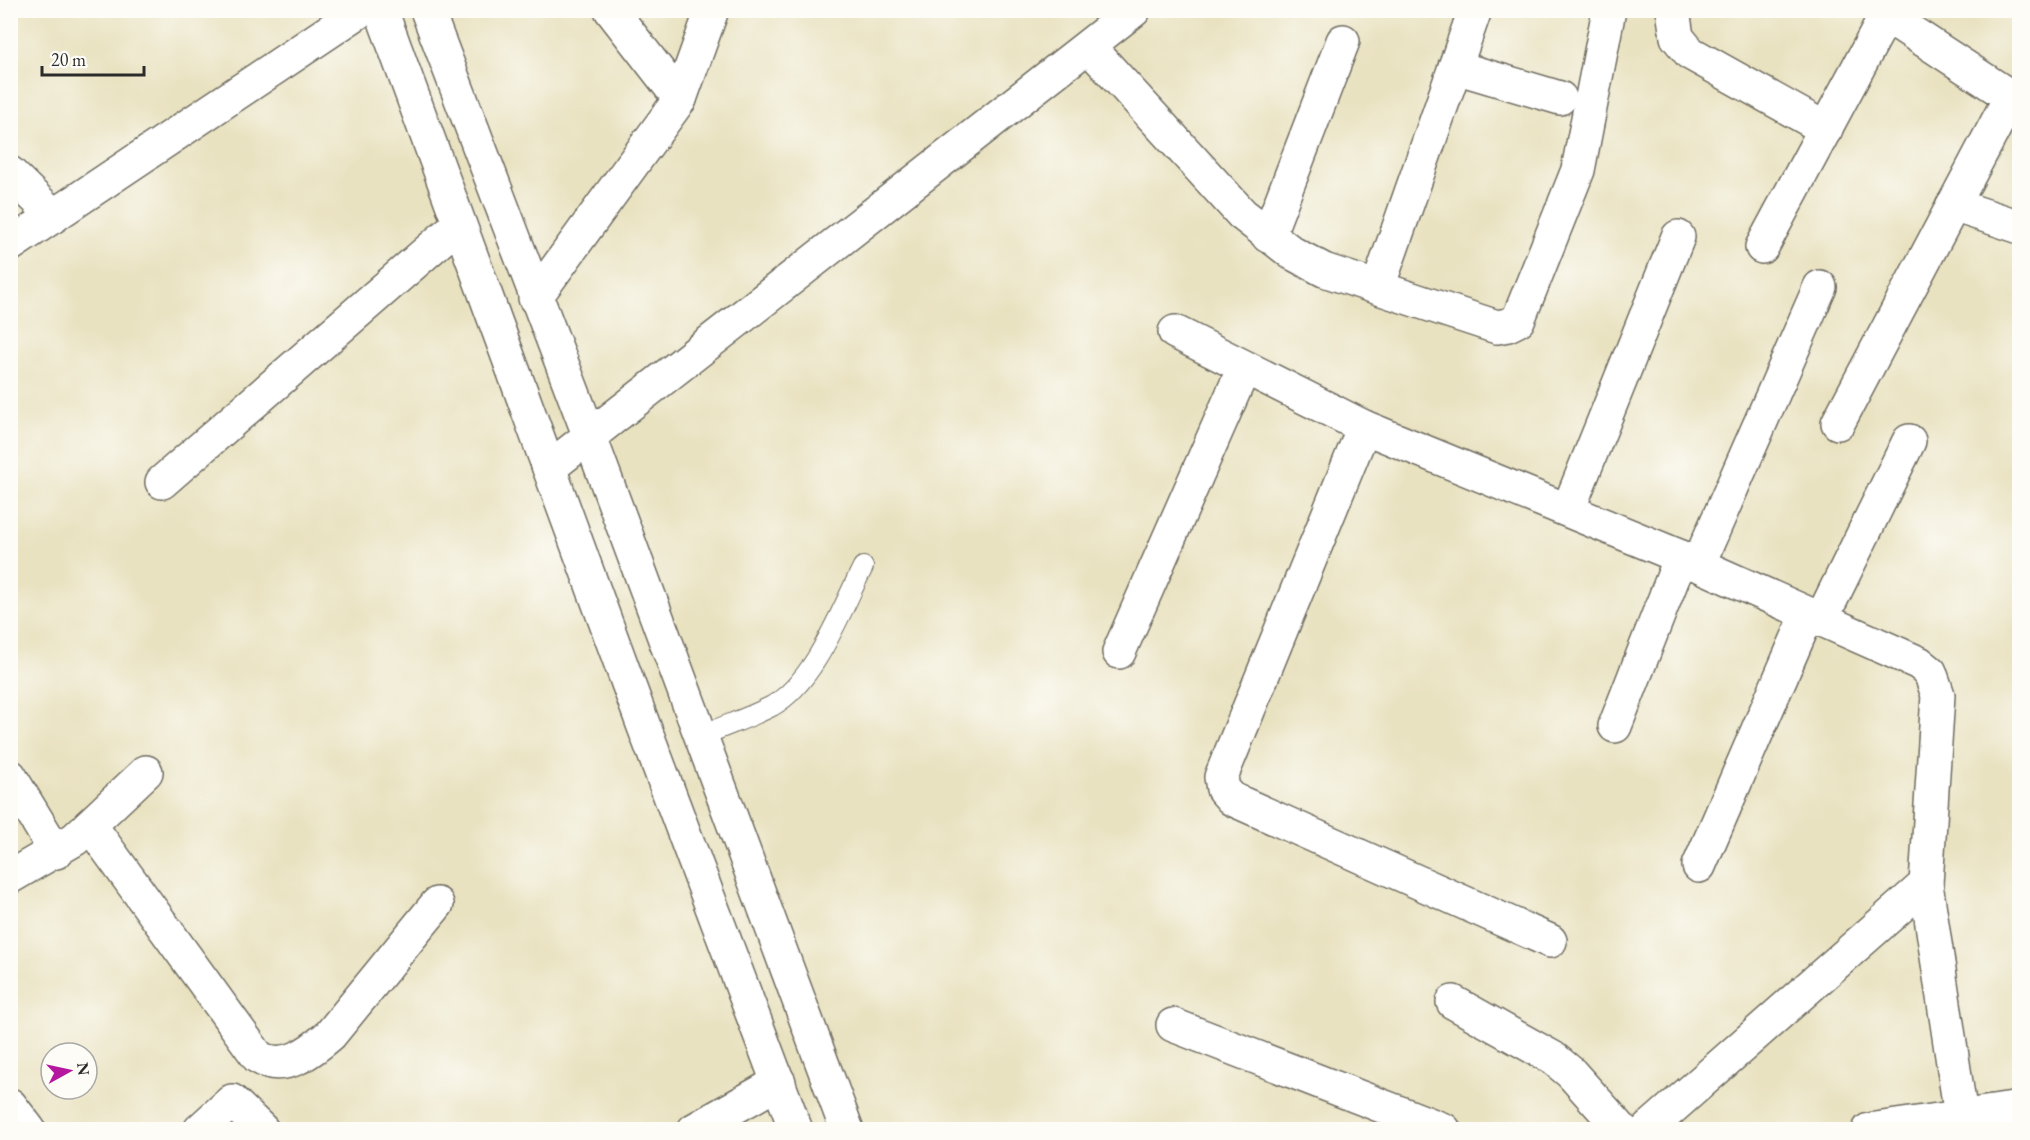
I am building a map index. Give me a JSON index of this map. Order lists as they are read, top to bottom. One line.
{"scale_bar":"20 m","north":"right"}
